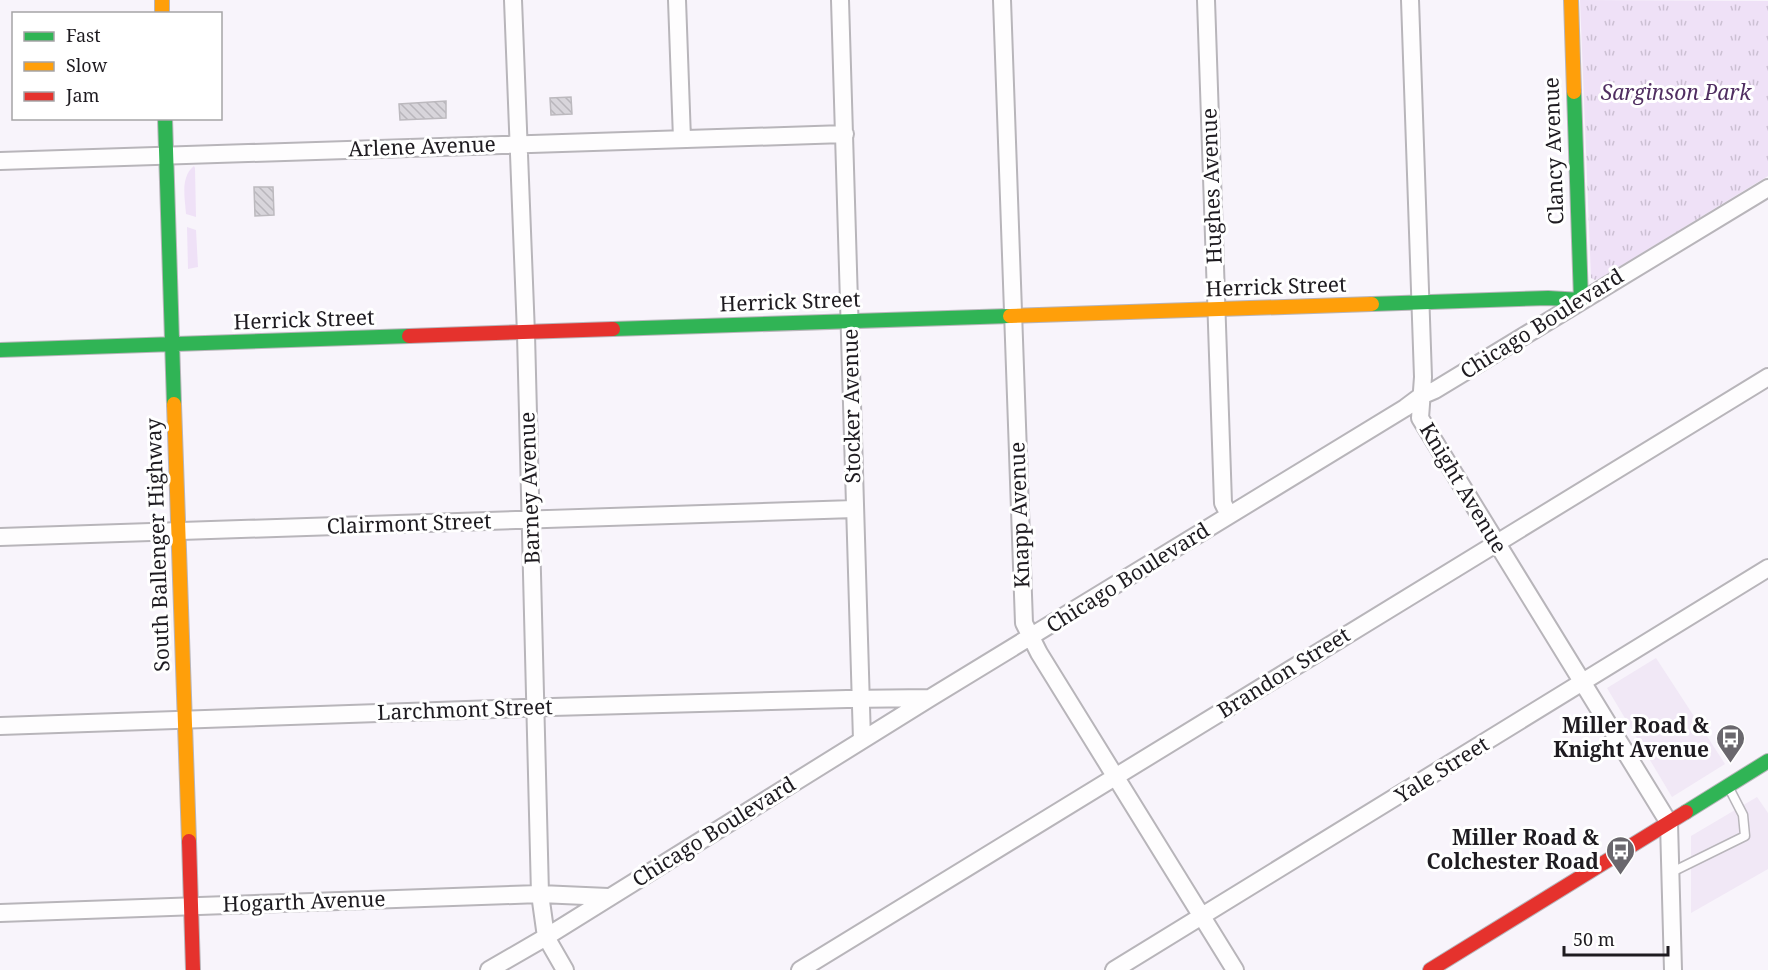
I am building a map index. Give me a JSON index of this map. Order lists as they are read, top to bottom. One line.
{"streets":{"street":["Arlene Avenue","Clancy Avenue","Hughes Avenue","Herrick Street","Chicago Boulevard","Stocker Avenue","Barney Avenue","Knight Avenue","Knapp Avenue","Clairmont Street","South Ballenger Highway","Brandon Street","Larchmont Street","Yale Street","Hogarth Avenue"]},"crossings":[["Arlene Avenue","Stocker Avenue"],["Arlene Avenue","Barney Avenue"],["Arlene Avenue","South Ballenger Highway"],["Clancy Avenue","Herrick Street"],["Clancy Avenue","Chicago Boulevard"],["Hughes Avenue","Herrick Street"],["Hughes Avenue","Chicago Boulevard"],["Herrick Street","Chicago Boulevard"],["Herrick Street","Stocker Avenue"],["Herrick Street","Barney Avenue"],["Herrick Street","Knight Avenue"],["Herrick Street","Knapp Avenue"],["Herrick Street","South Ballenger Highway"],["Chicago Boulevard","Stocker Avenue"],["Chicago Boulevard","Barney Avenue"],["Chicago Boulevard","Knight Avenue"],["Chicago Boulevard","Knapp Avenue"],["Chicago Boulevard","Larchmont Street"],["Chicago Boulevard","Hogarth Avenue"],["Stocker Avenue","Clairmont Street"],["Stocker Avenue","Larchmont Street"],["Barney Avenue","Clairmont Street"],["Barney Avenue","Larchmont Street"],["Barney Avenue","Hogarth Avenue"],["Knight Avenue","Brandon Street"],["Knight Avenue","Yale Street"],["Knapp Avenue","Brandon Street"],["Knapp Avenue","Yale Street"],["Clairmont Street","South Ballenger Highway"],["South Ballenger Highway","Larchmont Street"],["South Ballenger Highway","Hogarth Avenue"]],"parks":["Sarginson Park"],"places":{"bus stop":["Miller Road & Knight Avenue","Miller Road & Colchester Road"]},"legend":["Fast","Slow","Jam"],"scale_bar":"50 m"}
